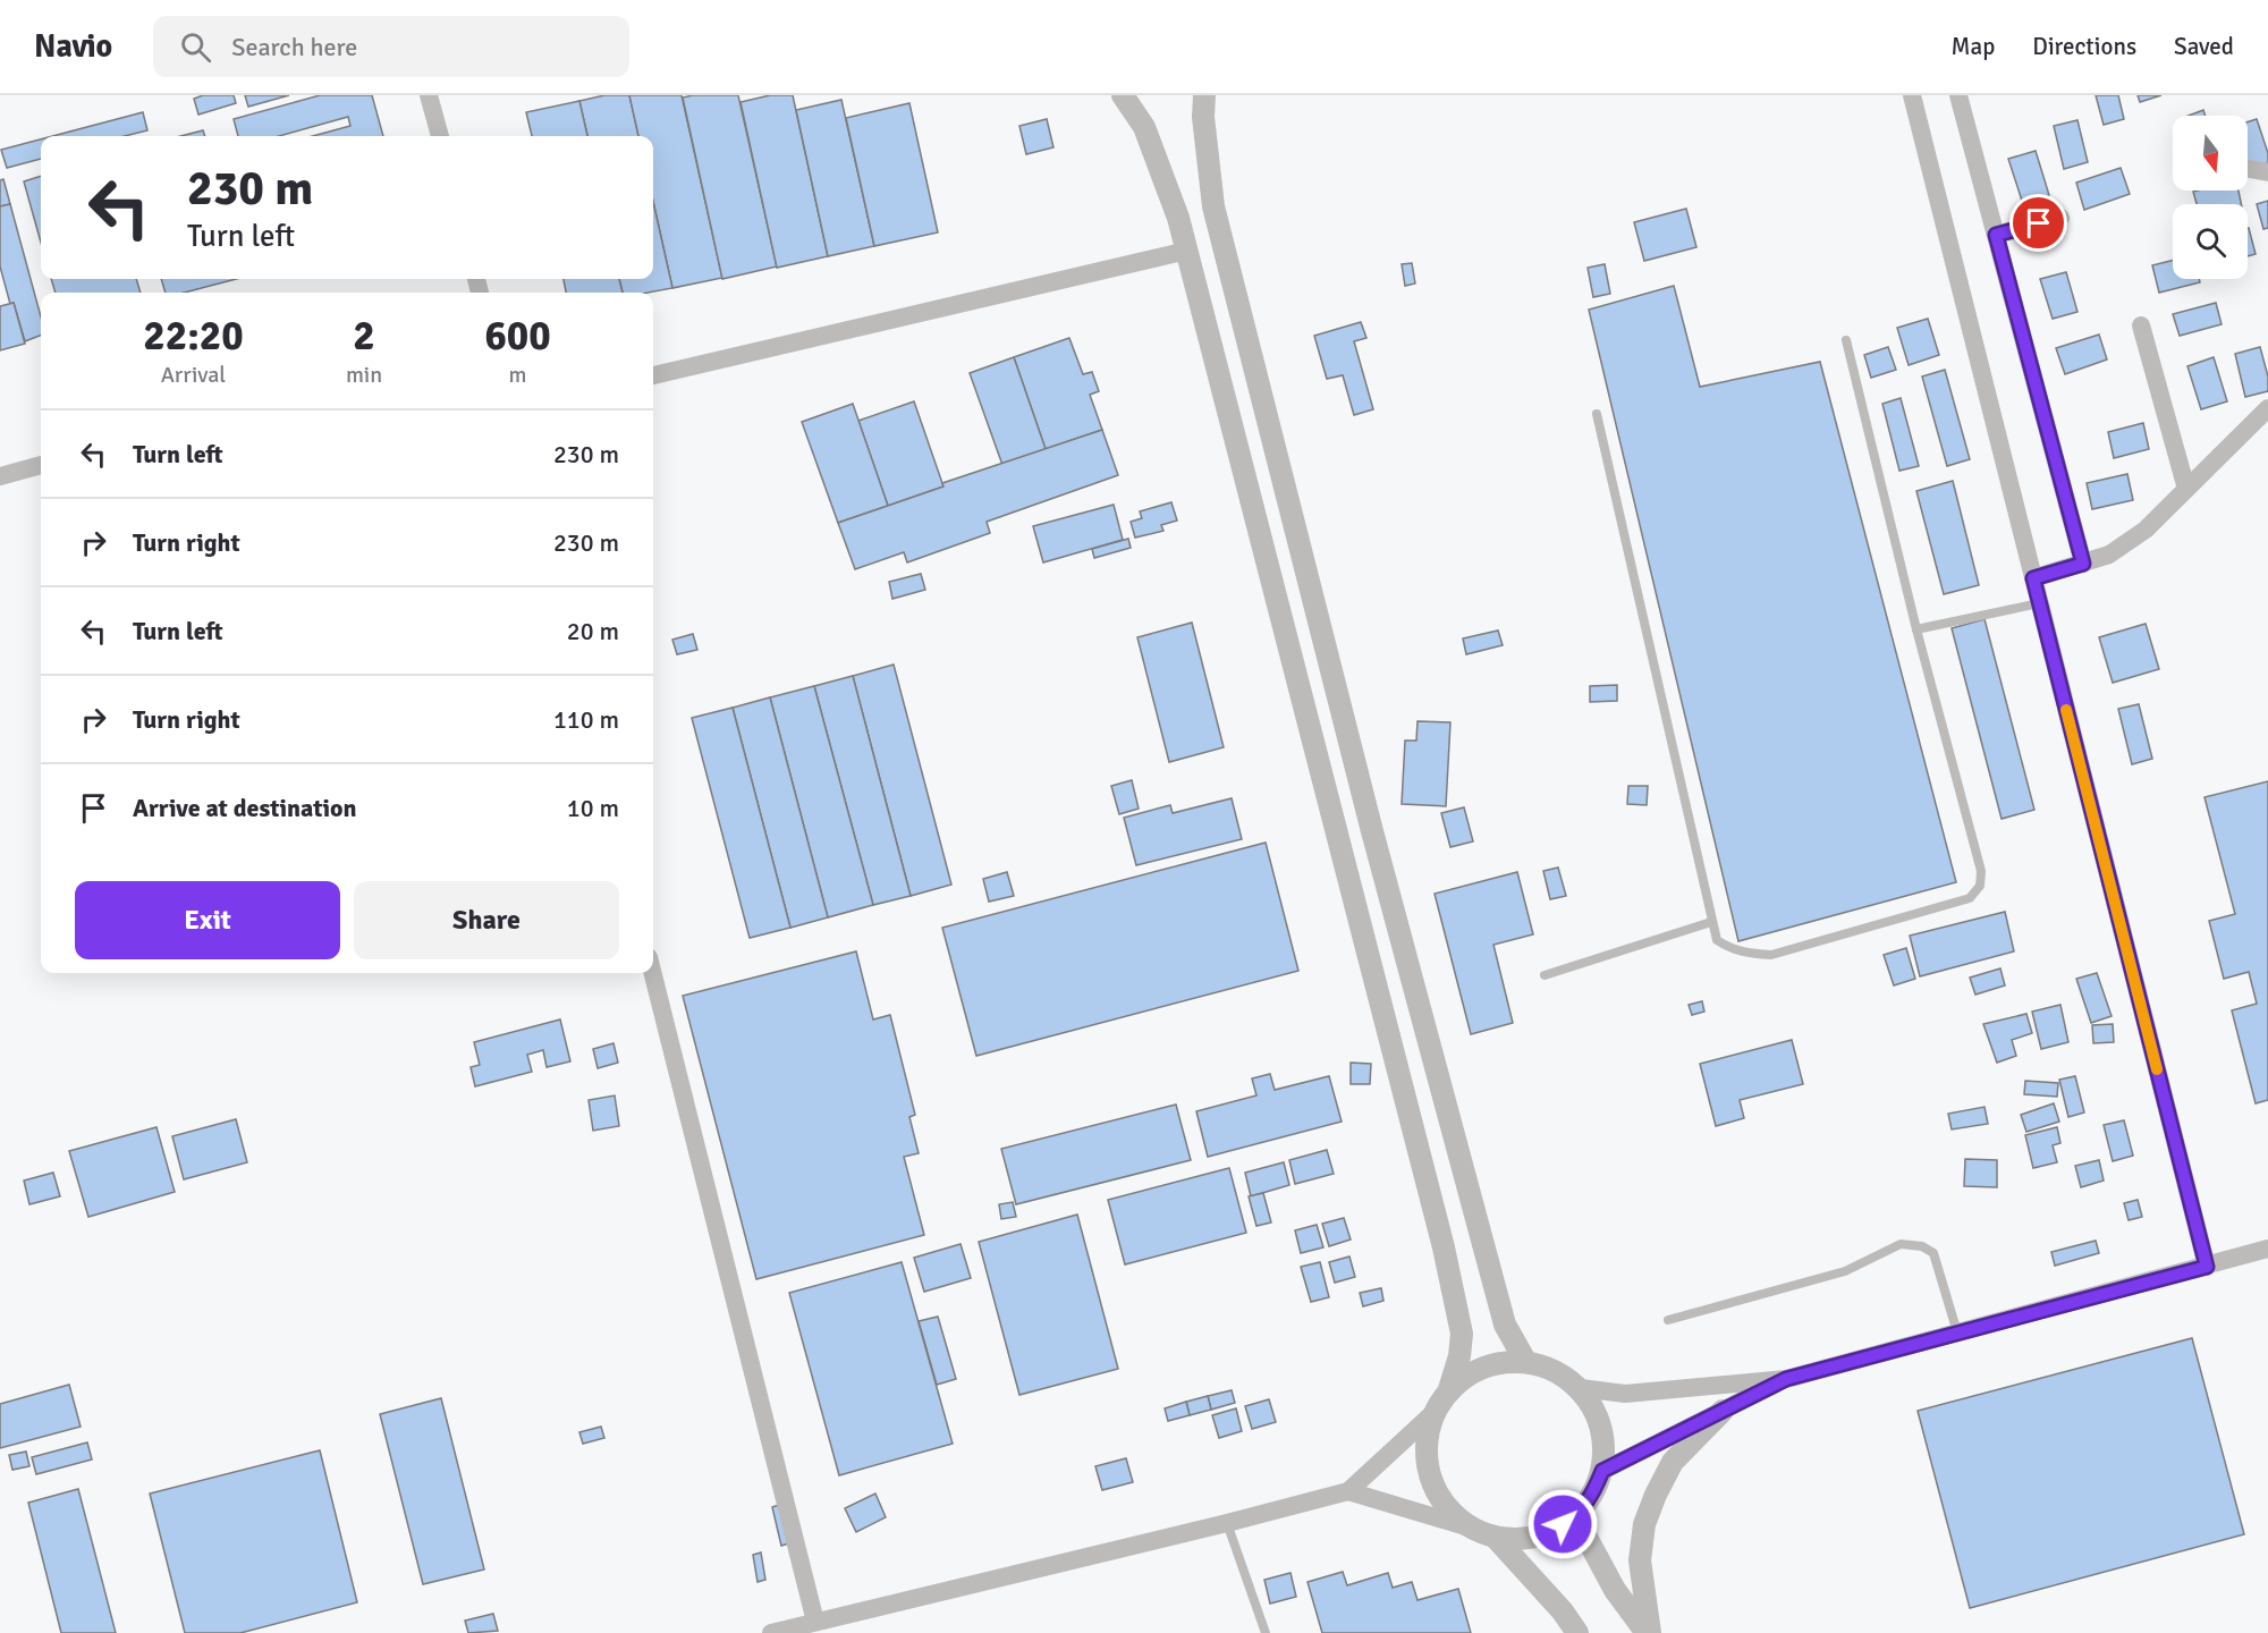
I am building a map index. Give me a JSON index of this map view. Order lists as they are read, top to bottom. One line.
{"north":"bottom","page":{"header":"Navio","search":"Search here","nav":["Map","Directions","Saved"],"turn":["230 m","Turn left"],"eta":["22:20","Arrival","2","min","600","m"],"list":[{"name":"Turn left","value":"230 m"},{"name":"Turn right","value":"230 m"},{"name":"Turn left","value":"20 m"},{"name":"Turn right","value":"110 m"},{"name":"Arrive at destination","value":"10 m"}],"buttons":["Exit","Share"]}}
